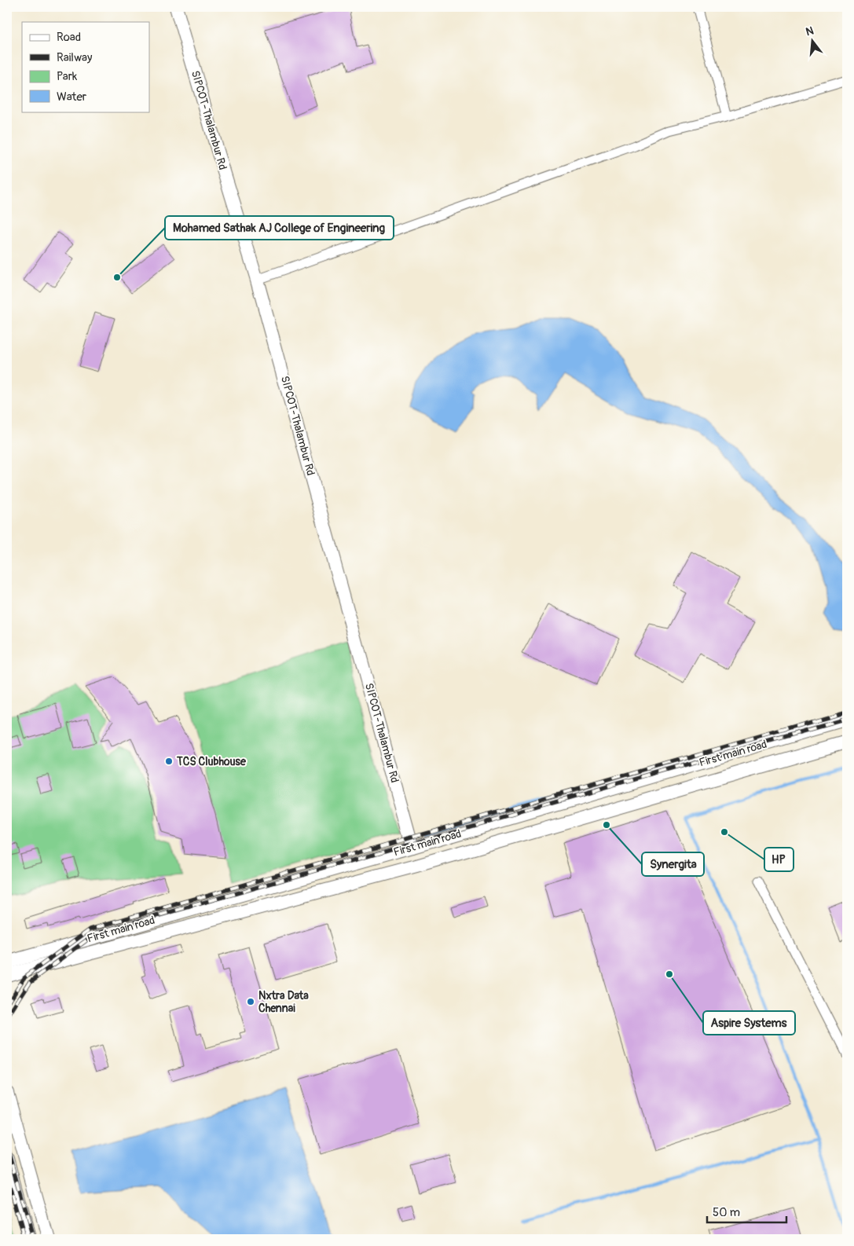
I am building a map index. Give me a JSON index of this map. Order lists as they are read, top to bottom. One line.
{"streets":{"street":["SIPCOT-Thalambur Rd","First main road"]},"crossings":[["SIPCOT-Thalambur Rd","First main road"]],"places":["Mohamed Sathak AJ College of Engineering","TCS Clubhouse","Synergita","HP","Aspire Systems","Nxtra Data Chennai"],"legend":["Road","Railway","Park","Water"],"scale_bar":"50 m","north":"top"}
